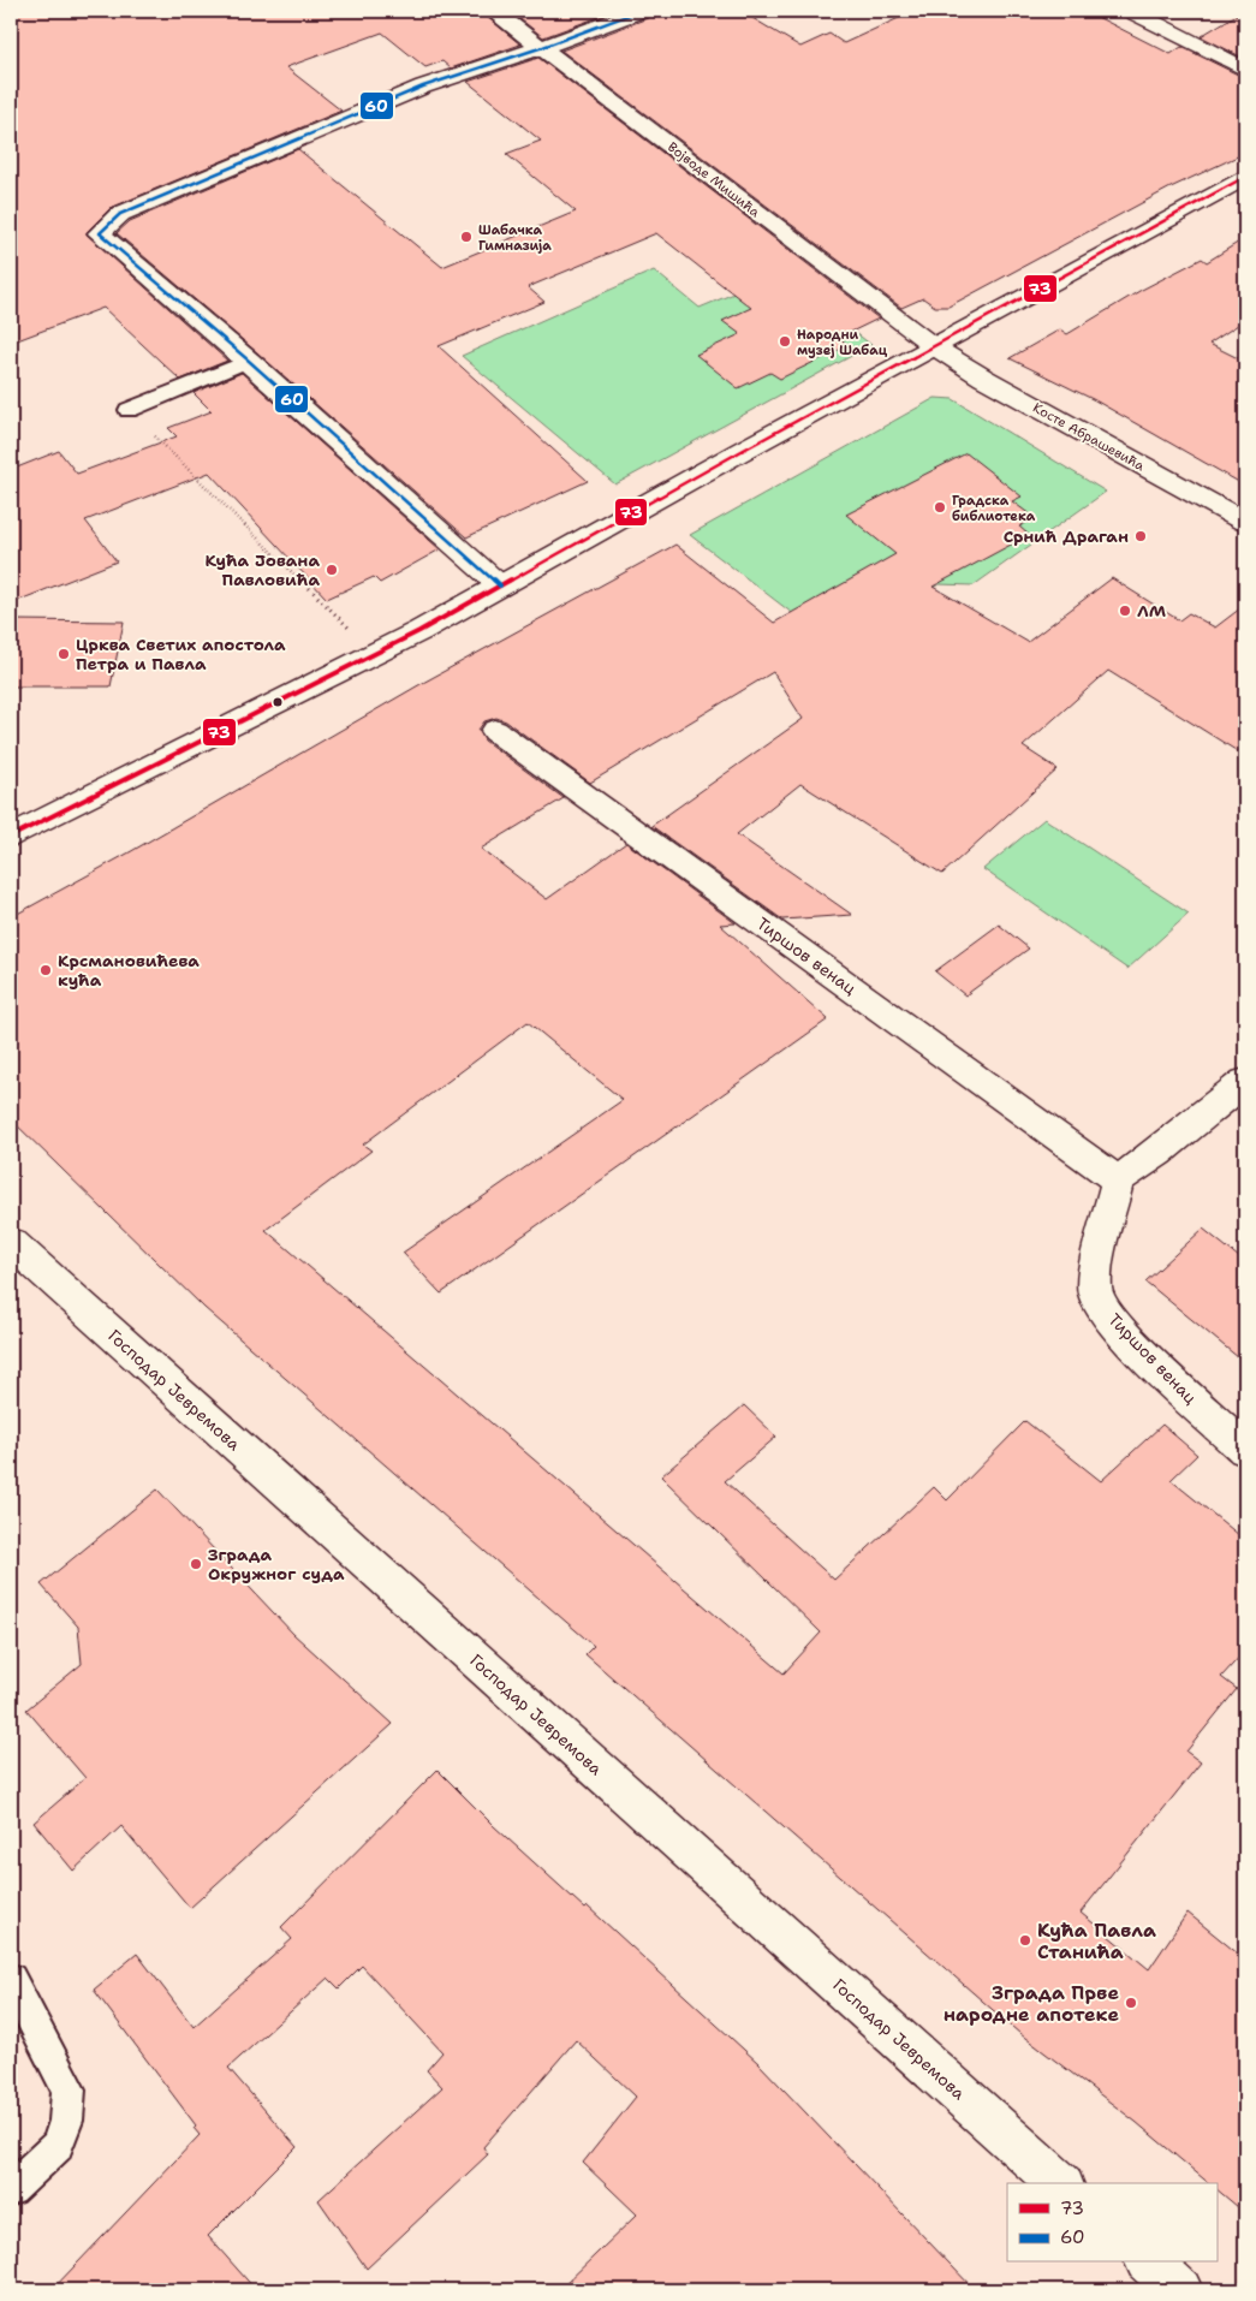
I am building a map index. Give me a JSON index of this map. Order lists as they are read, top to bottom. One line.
{"streets":{"street":["Војводе Мишића","Косте Абрашевића","Тиршов венац","Господар Јевремова"]},"crossings":[["Војводе Мишића","Косте Абрашевића"]],"places":["Шабачка Гимназија","Народни музеј Шабац","Градска библиотека","Срнић Драган","Кућа Јована Павловића","ЛМ","Црква Светих апостола Петра и Павла","Крсмановићева кућа","Зграда Окружног суда","Кућа Павла Станића","Зграда Прве народне апотеке"],"lines":["transit line 60","transit line 73"],"legend":["73","60"]}
